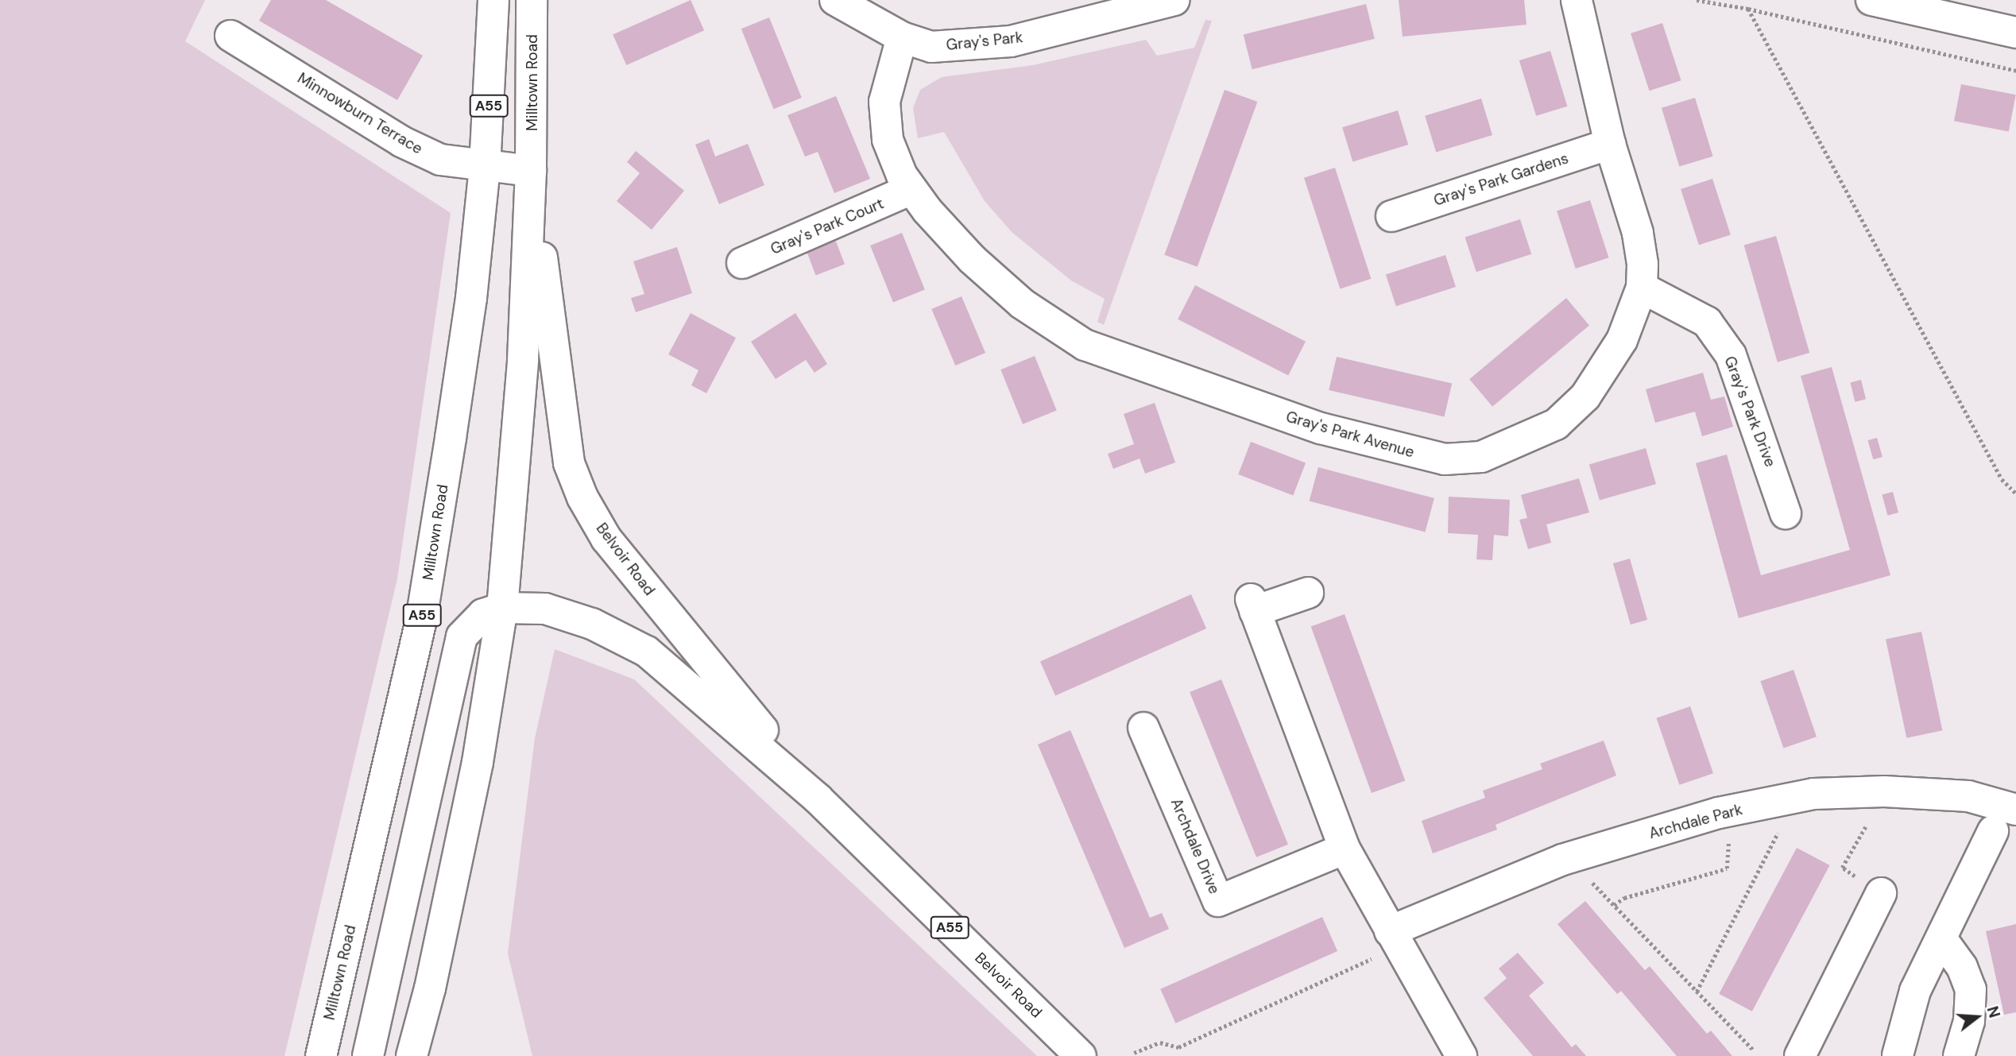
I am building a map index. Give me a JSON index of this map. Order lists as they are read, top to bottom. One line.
{"streets":{"main road":["Gray's Park","Milltown Road","A55","Minnowburn Terrace","Gray's Park Gardens","Gray's Park Court","Gray's Park Drive","Gray's Park Avenue","Belvoir Road","Archdale Park","Archdale Drive"]},"crossings":[["Gray's Park","Gray's Park Avenue"],["Milltown Road","Minnowburn Terrace"],["Milltown Road","Belvoir Road"],["Minnowburn Terrace","Belvoir Road"],["Gray's Park Gardens","Gray's Park Avenue"],["Gray's Park Court","Gray's Park Avenue"],["Gray's Park Drive","Gray's Park Avenue"]],"north":"right"}
